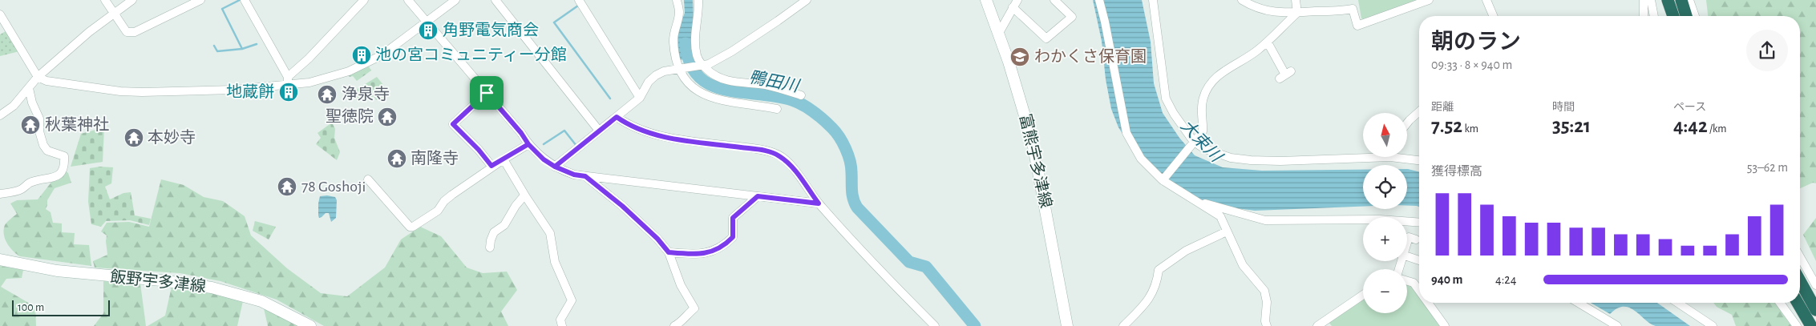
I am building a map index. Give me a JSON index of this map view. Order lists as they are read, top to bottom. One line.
{"streets":{"main road":["富熊宇多津線","飯野宇多津線"]},"water":["鴨田川","大束川"],"places":{"building":["角野電気商会","池の宮コミュニティー分館","地蔵餅"],"school or university":["わかくさ保育園"],"temple":["浄泉寺","聖徳院","秋葉神社","本妙寺","南隆寺","78 Goshoji"]},"scale_bar":"100 m","north":"top","page":{"heading":["朝のラン","09:33 · 8 × 940 m"],"stats":[["距離","7.52 km"],["時間","35:21"],["ペース","4:42 /km"]],"map_buttons":["+","−"],"chart":["獲得標高","53–62 m"],"list":[{"name":"940 m","note":"4:24"}],"scale":"100 m"}}
